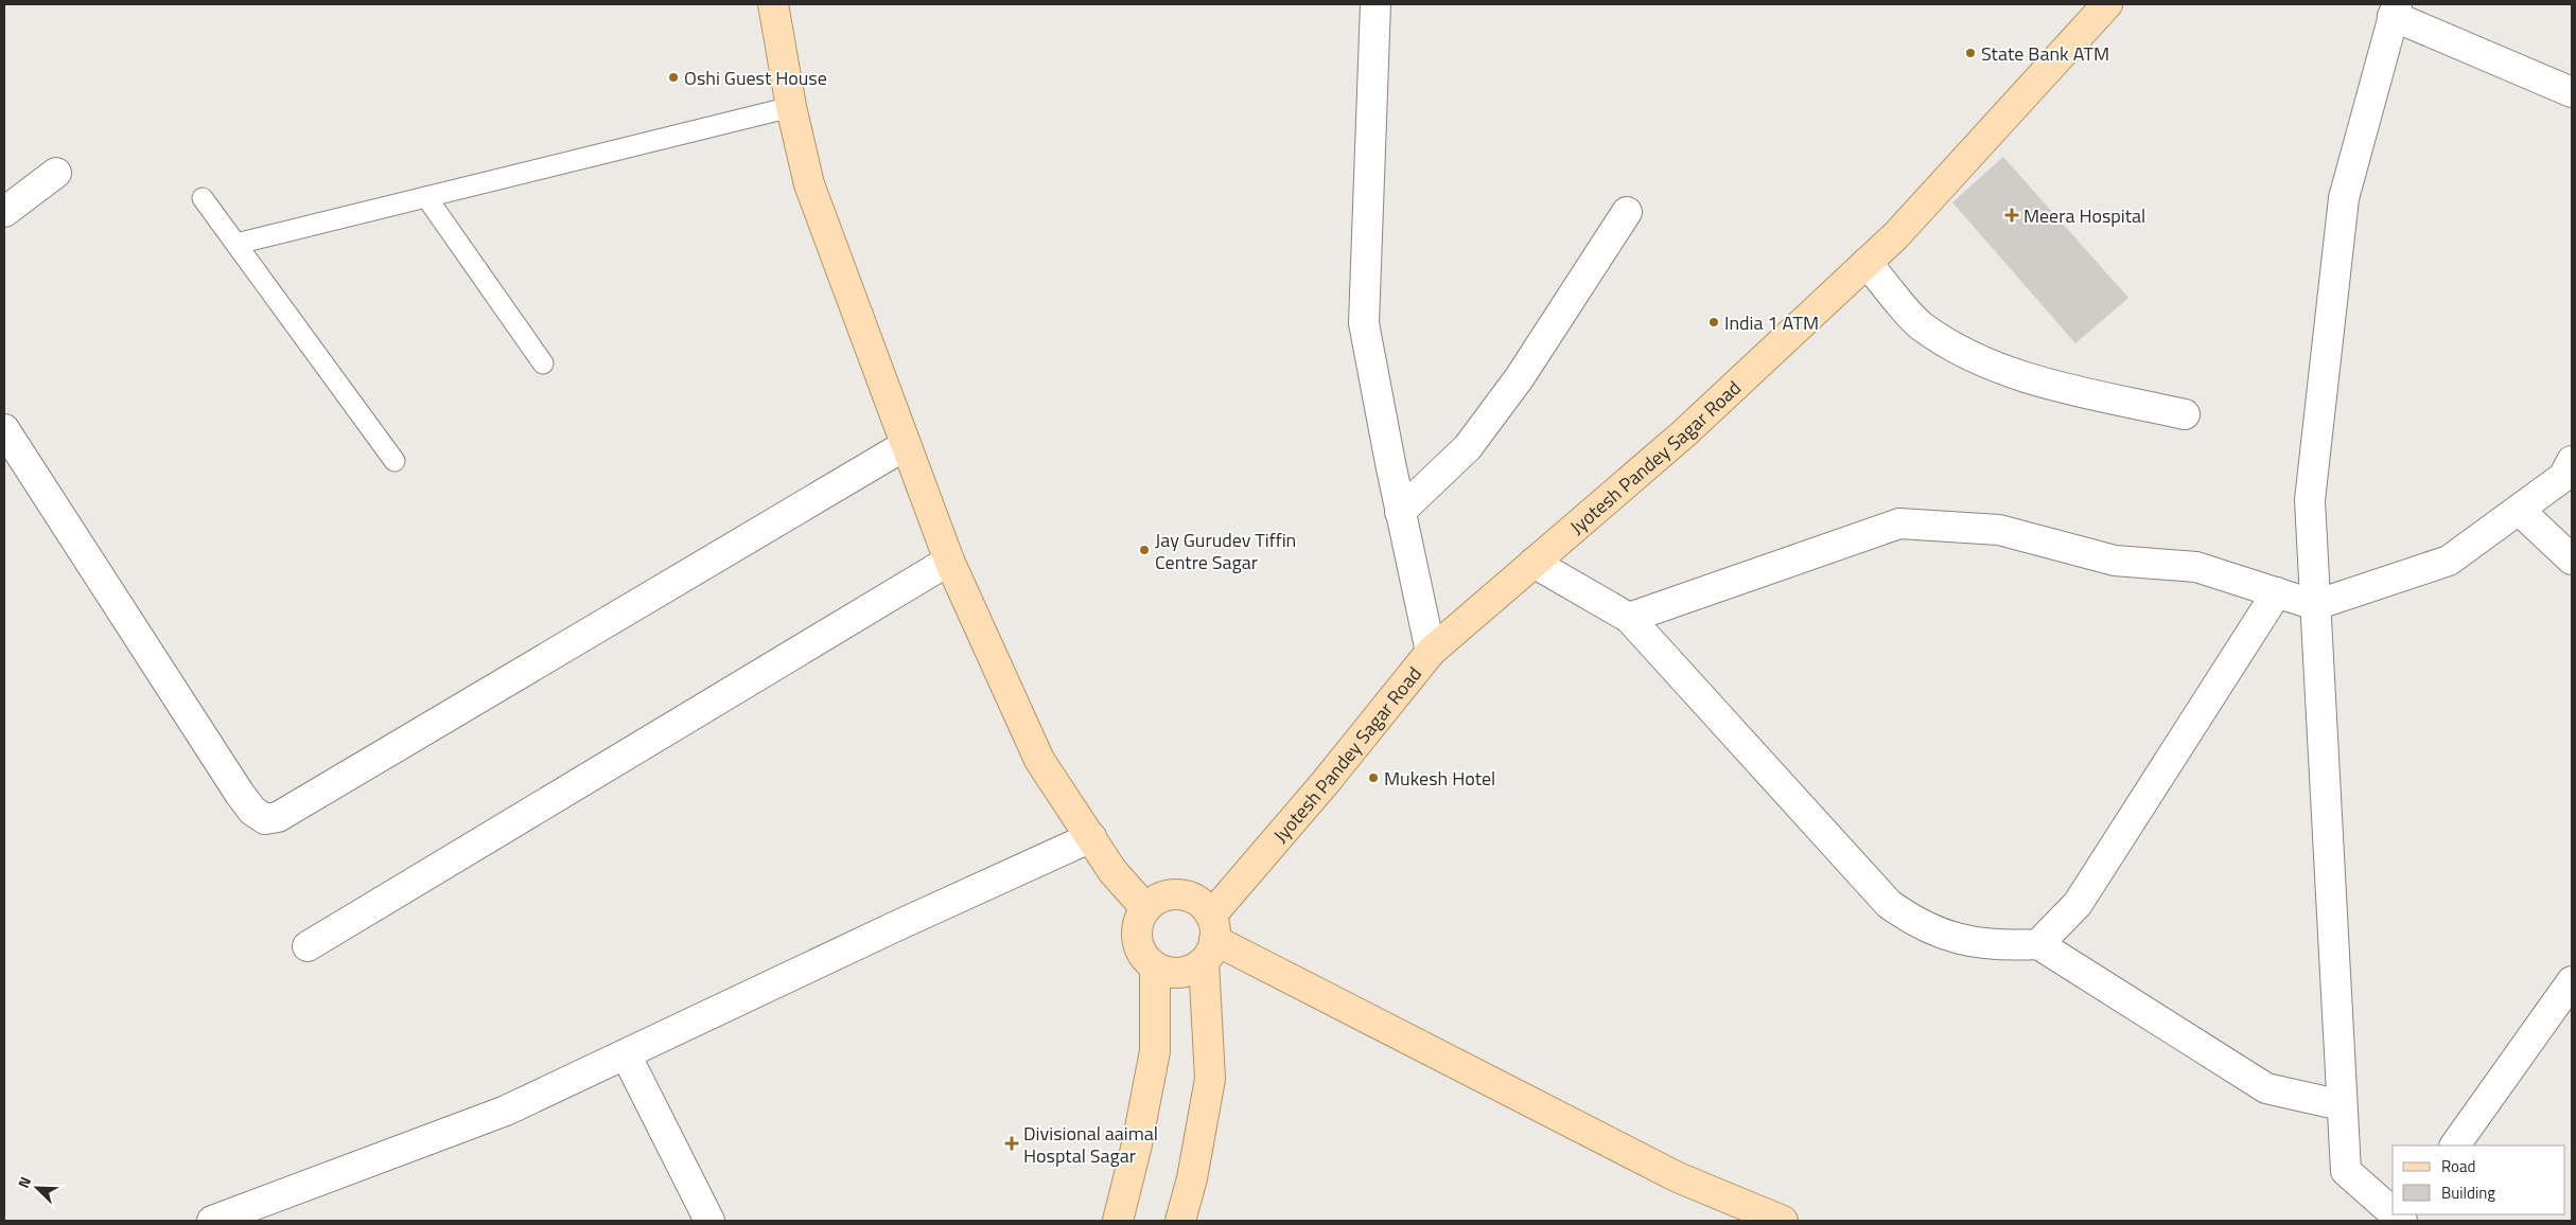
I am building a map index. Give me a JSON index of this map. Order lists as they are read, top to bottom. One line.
{"streets":{"main road":["Jyotesh Pandey Sagar Road"]},"places":{"other":["State Bank ATM","Oshi Guest House","India 1 ATM","Jay Gurudev Tiffin Centre Sagar","Mukesh Hotel"],"health":["Meera Hospital","Divisional aaimal Hosptal Sagar"]},"legend":["Road","Building"],"north":"top left"}
